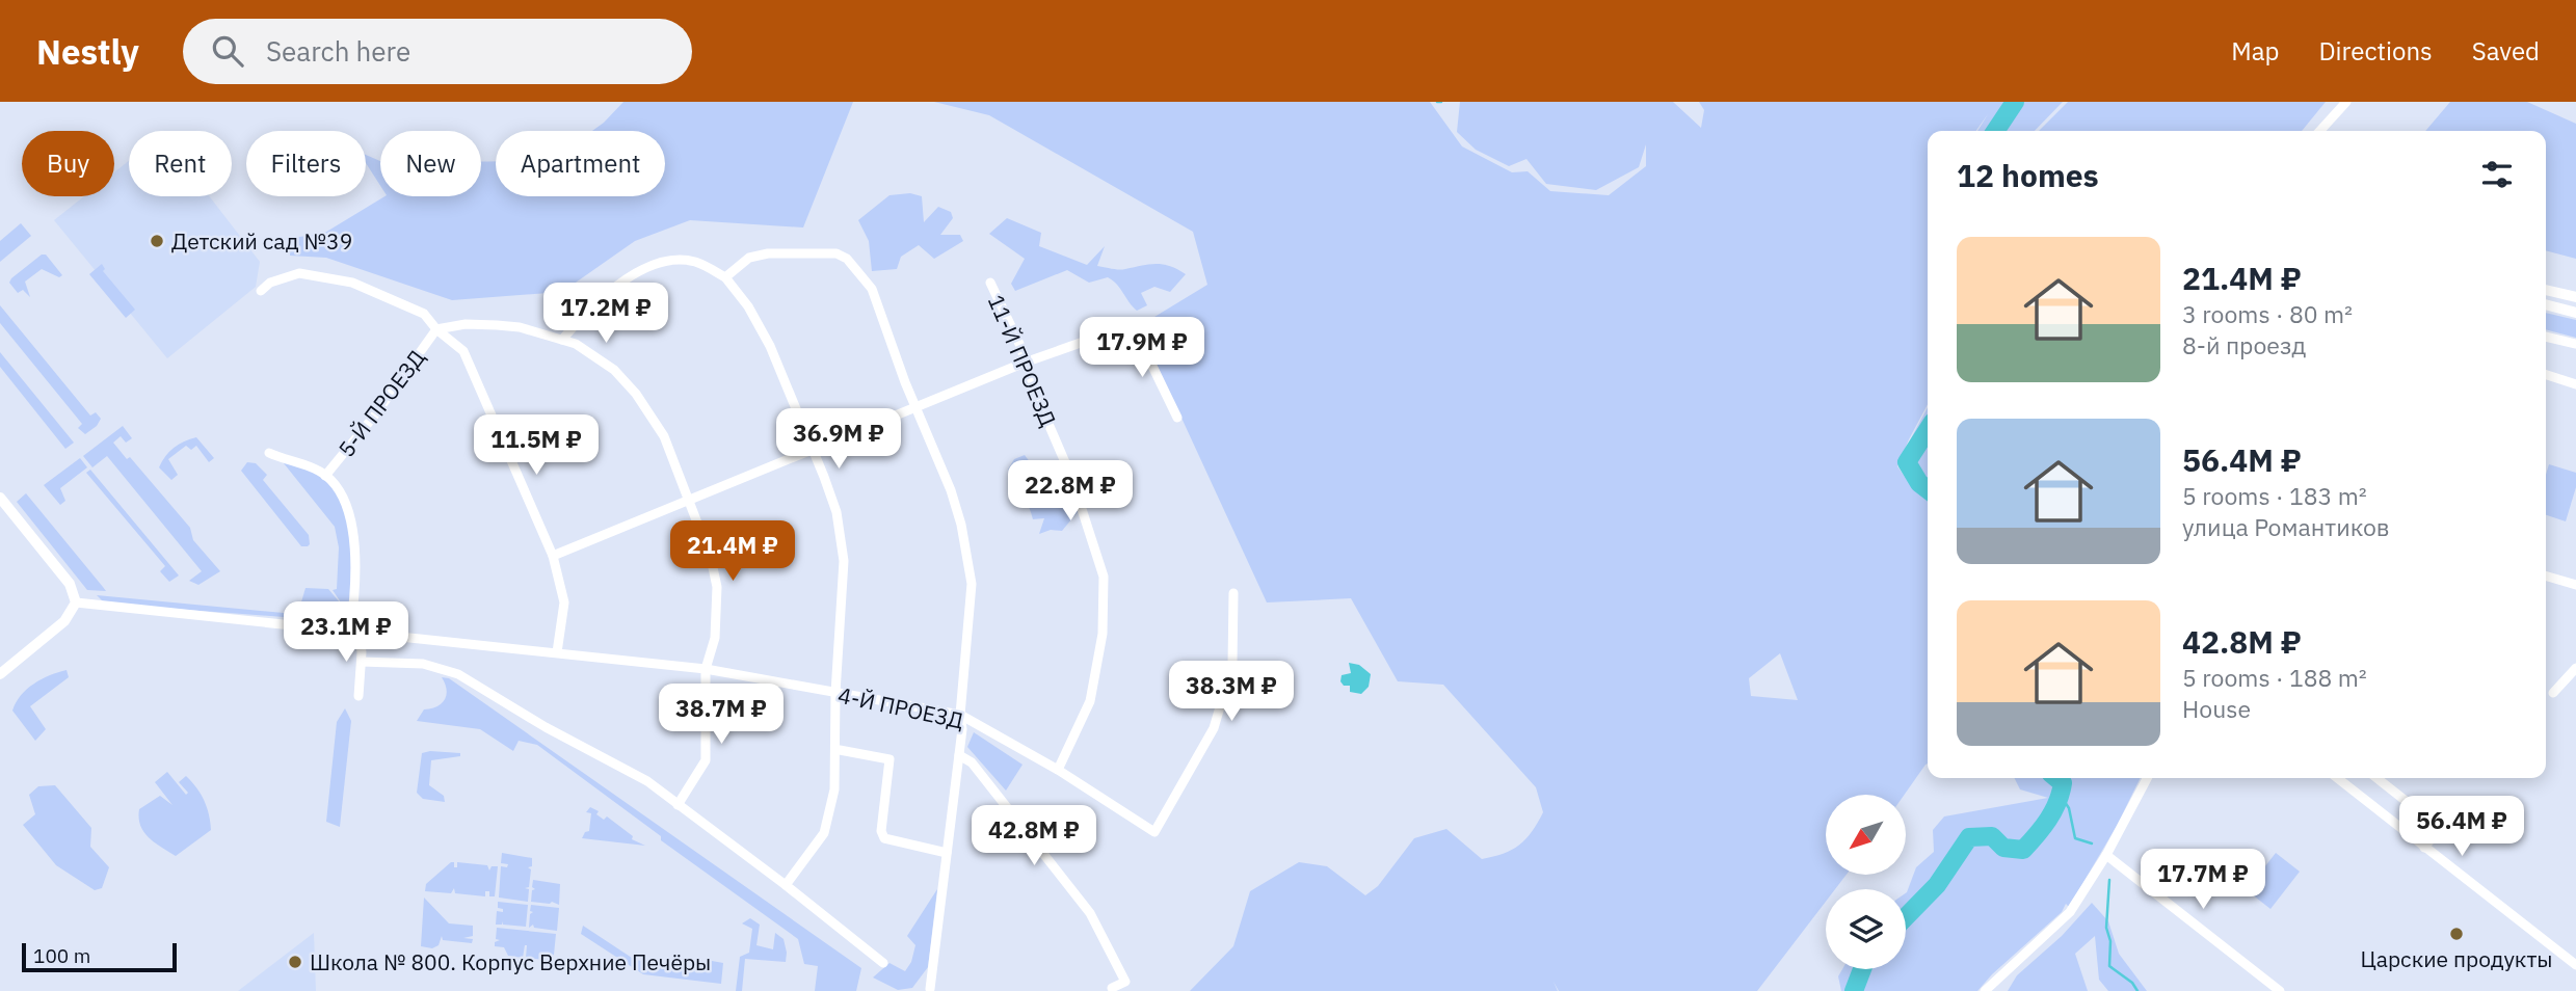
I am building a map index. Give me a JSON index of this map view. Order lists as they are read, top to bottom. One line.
{"streets":{"street":["11-Й ПРОЕЗД","5-Й ПРОЕЗД","4-Й ПРОЕЗД"]},"crossings":[["11-Й ПРОЕЗД","4-Й ПРОЕЗД"]],"places":["Детский сад №39","Царские продукты","Школа № 800. Корпус Верхние Печёры"],"scale_bar":"100 m","north":"bottom left","page":{"header":"Nestly","search":"Search here","nav":["Map","Directions","Saved"],"chip":["Buy","Rent","Filters","New","Apartment"],"heading":"12 homes","list":[{"name":"21.4M ₽","note":"3 rooms · 80 m² · 8-й проезд"},{"name":"56.4M ₽","note":"5 rooms · 183 m² · улица Романтиков"},{"name":"42.8M ₽","note":"5 rooms · 188 m² · House"}],"price":["17.2M ₽","17.9M ₽","36.9M ₽","11.5M ₽","22.8M ₽","21.4M ₽","23.1M ₽","38.3M ₽","38.7M ₽","56.4M ₽","42.8M ₽","17.7M ₽"],"scale":"100 m"}}
